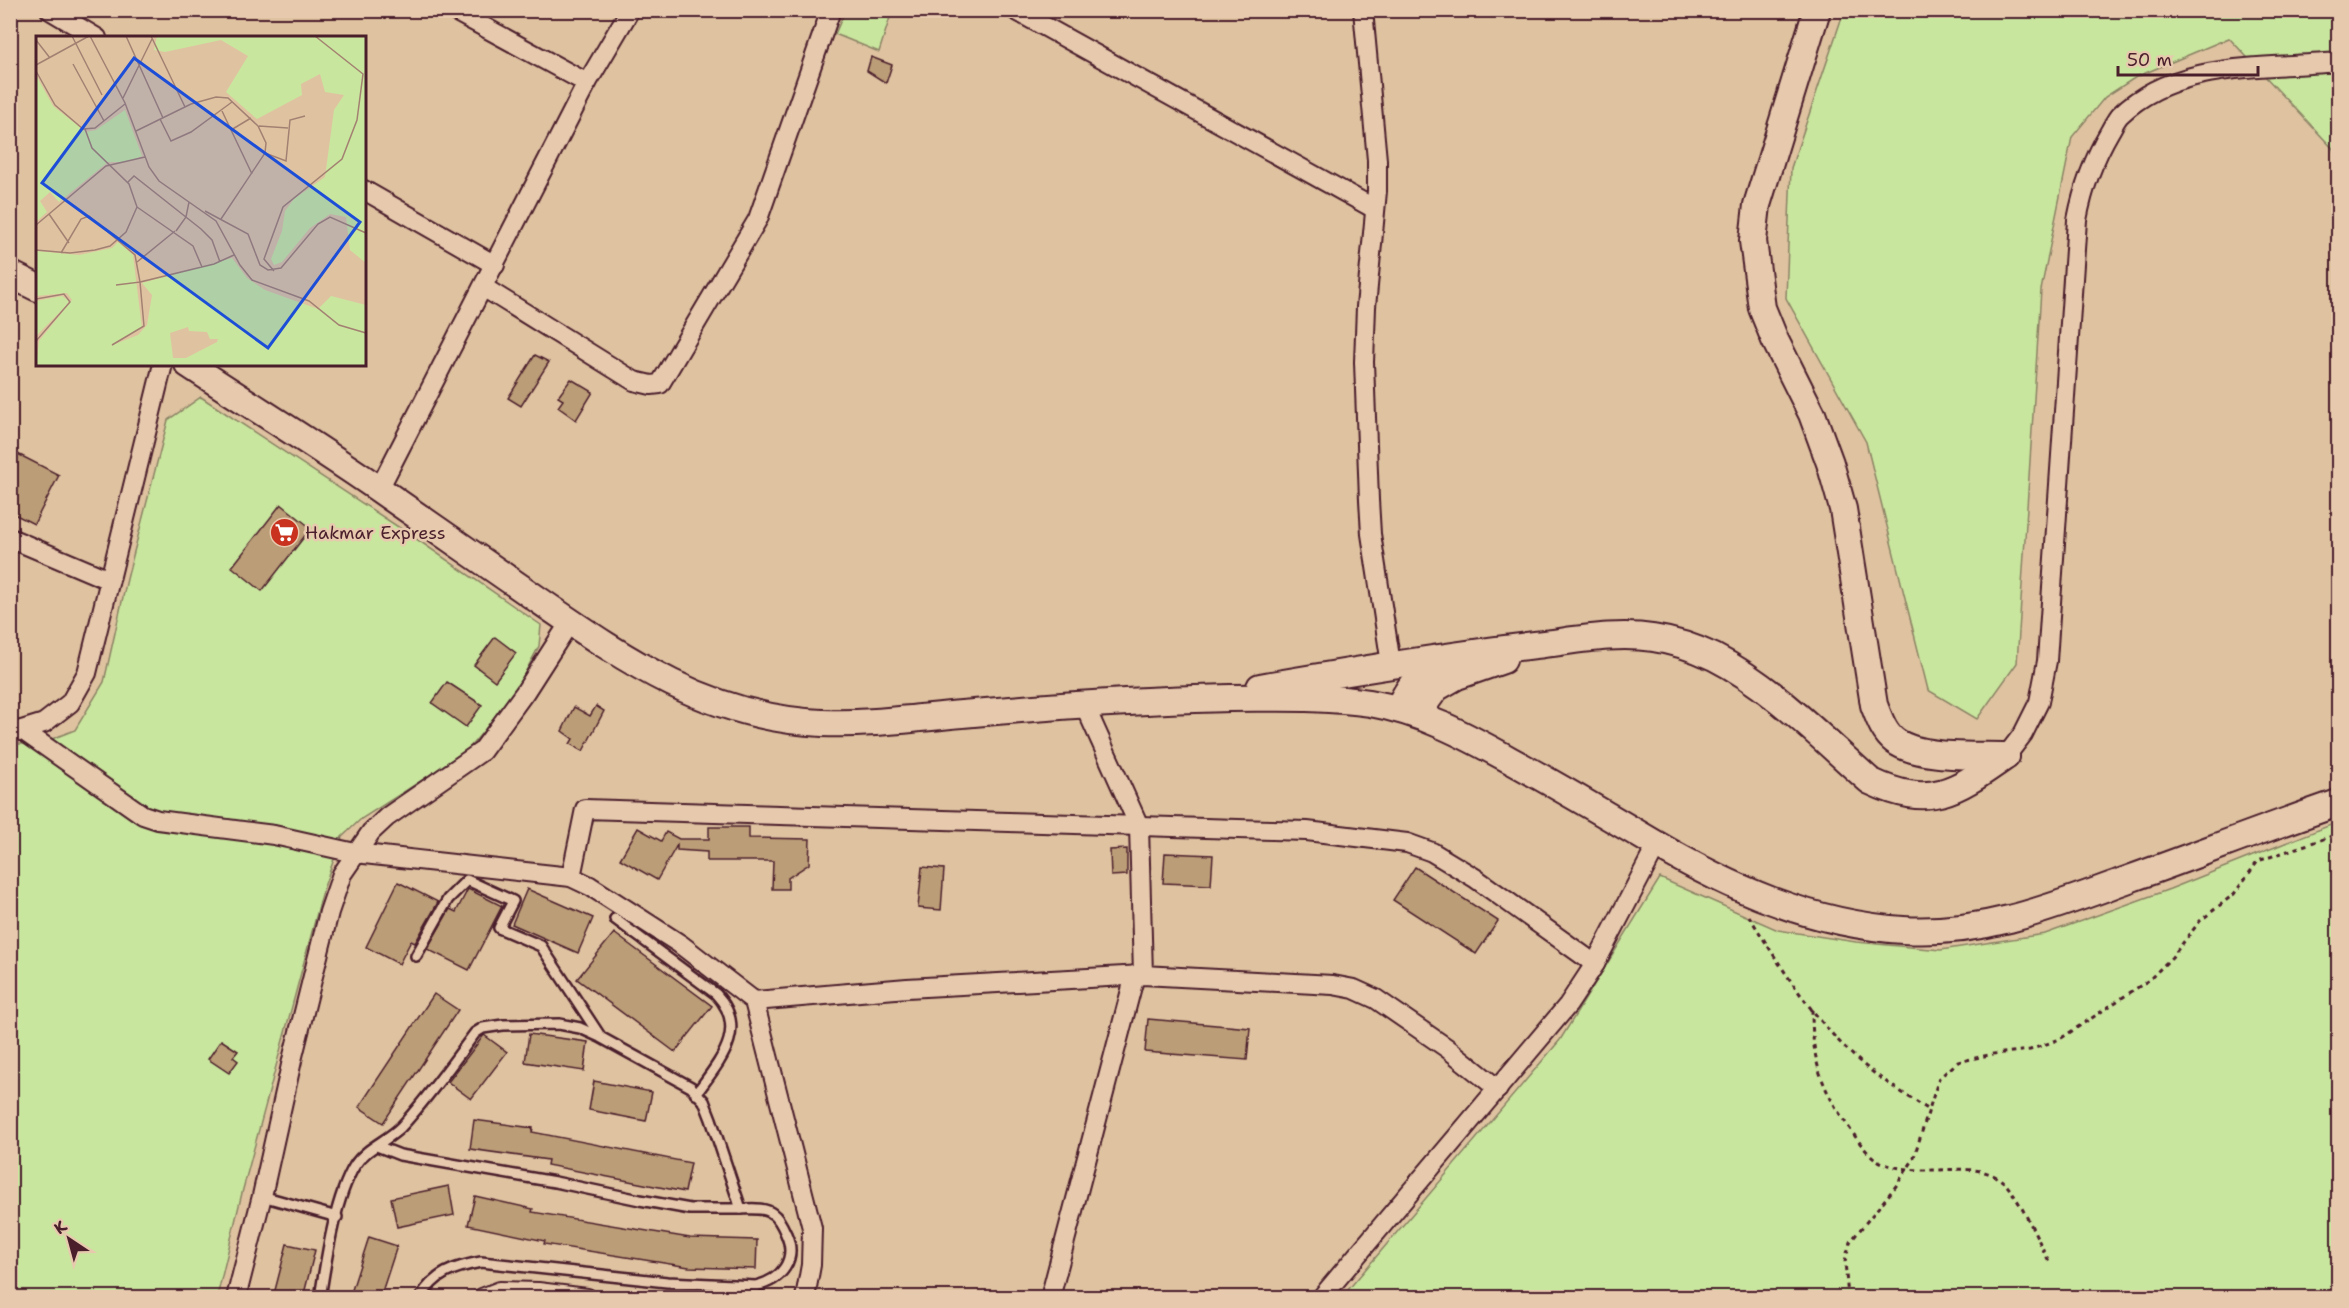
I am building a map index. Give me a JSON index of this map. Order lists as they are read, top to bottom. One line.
{"places":{"supermarket":["Hakmar Express"]},"scale_bar":"50 m","north":"top left"}
